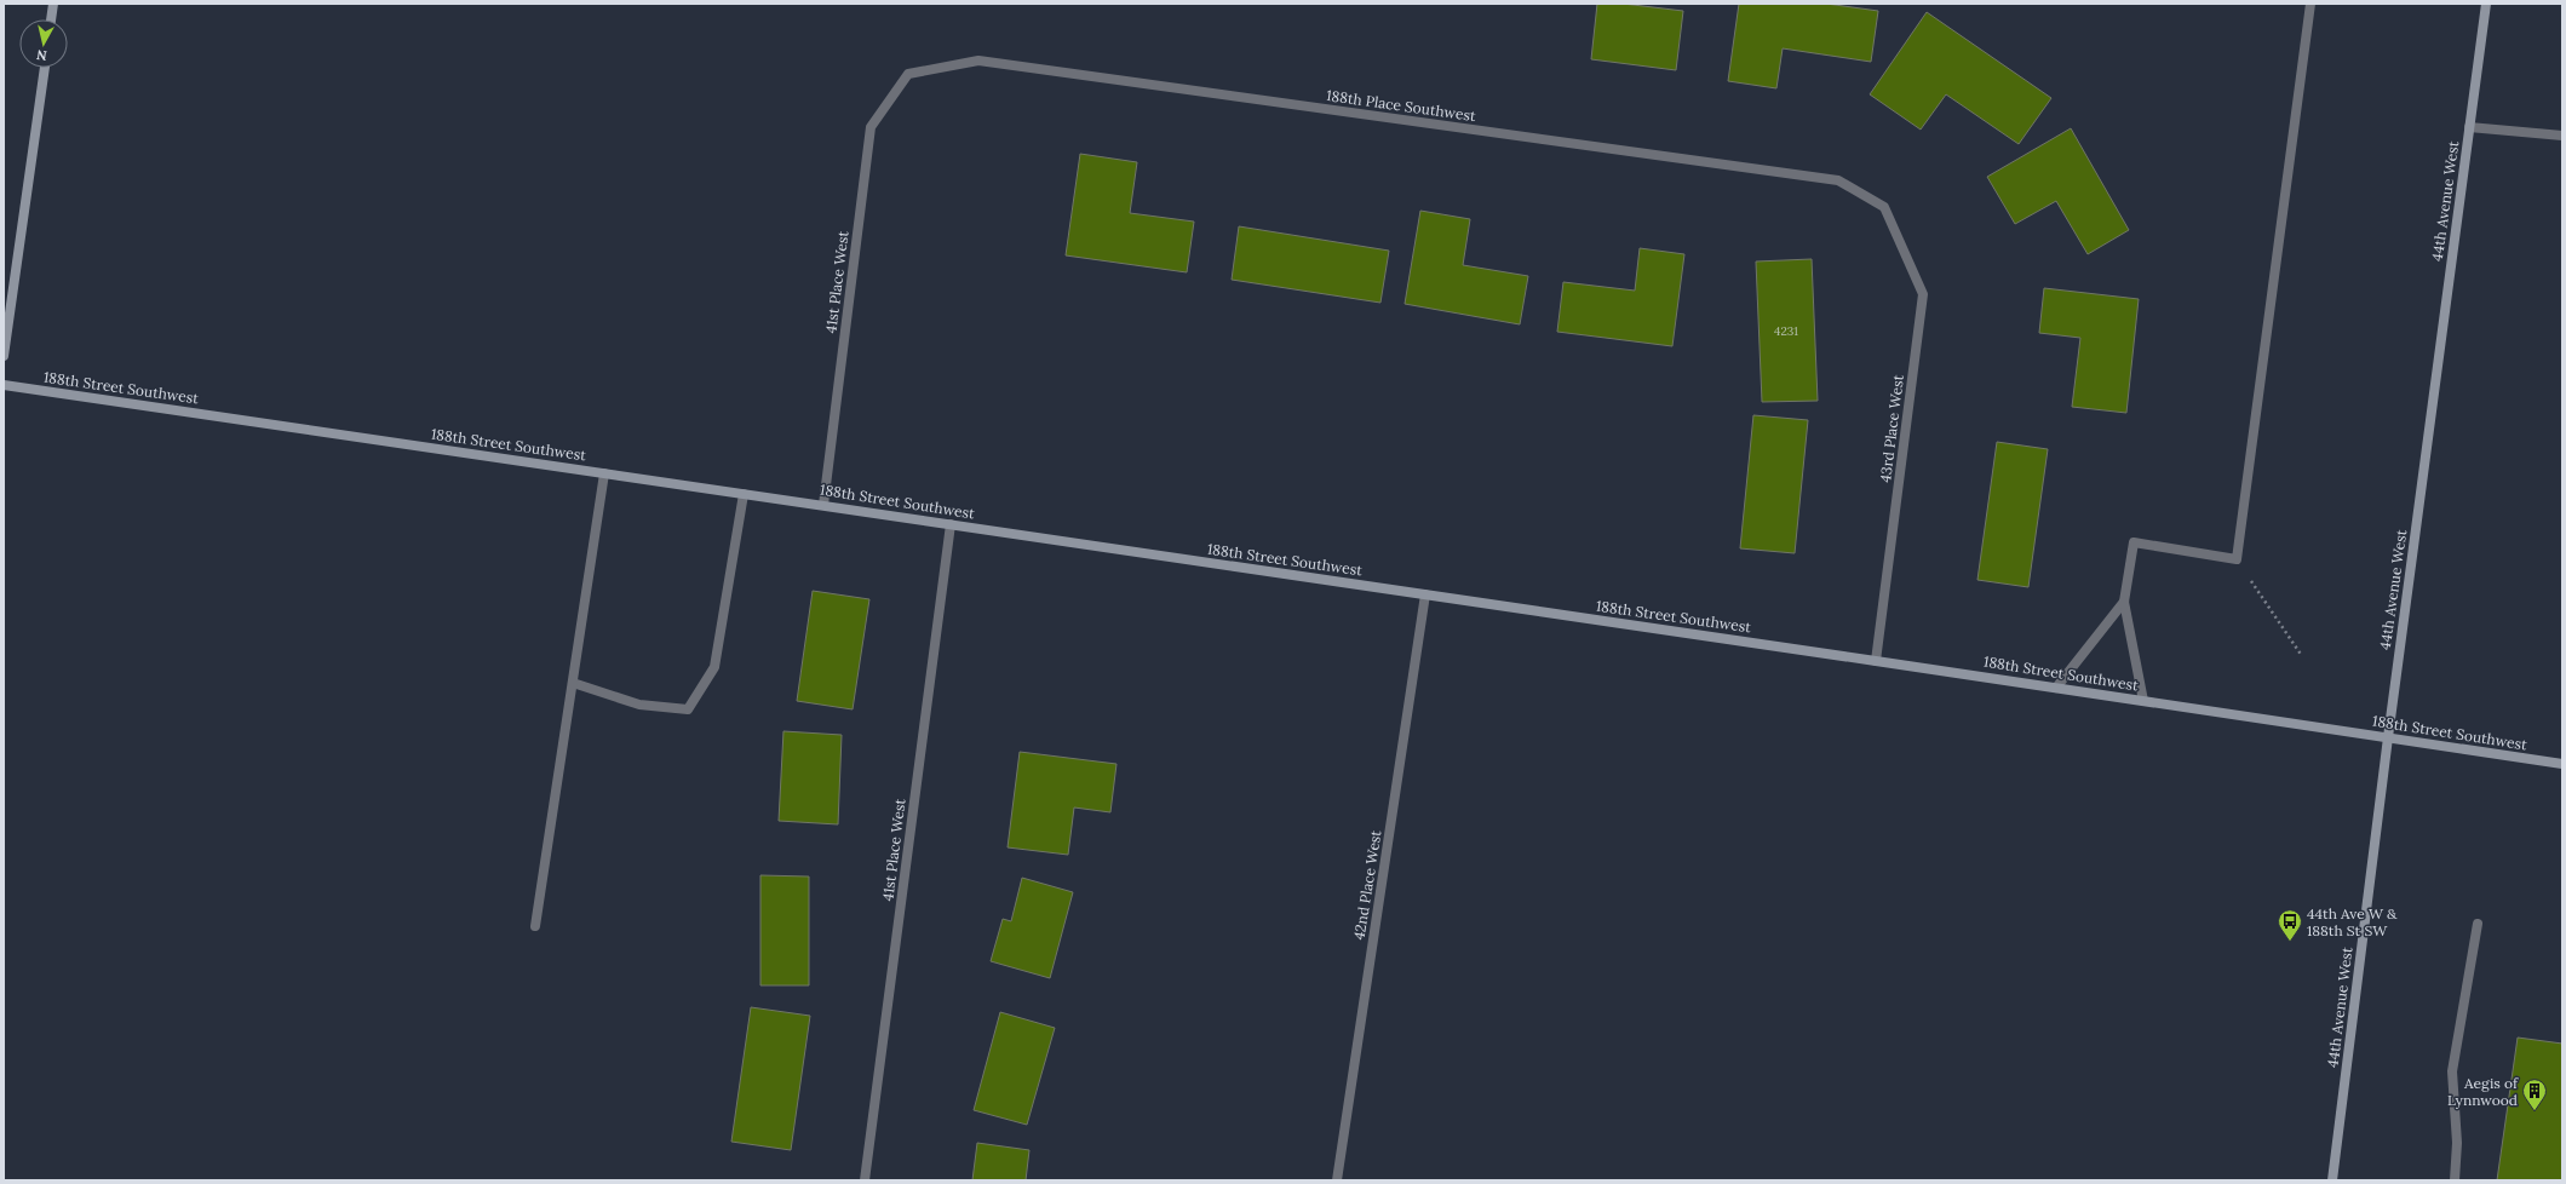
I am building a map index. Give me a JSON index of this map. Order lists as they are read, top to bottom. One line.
{"streets":{"street":["188th Place Southwest","44th Avenue West","41st Place West","188th Street Southwest","43rd Place West","42nd Place West"]},"crossings":[["188th Place Southwest","41st Place West"],["188th Place Southwest","43rd Place West"],["44th Avenue West","188th Street Southwest"],["41st Place West","188th Street Southwest"],["188th Street Southwest","43rd Place West"],["188th Street Southwest","42nd Place West"]],"places":{"bus stop":["44th Ave W & 188th St SW"],"building":["Aegis of Lynnwood"]},"house_numbers":["4231"],"north":"bottom"}
